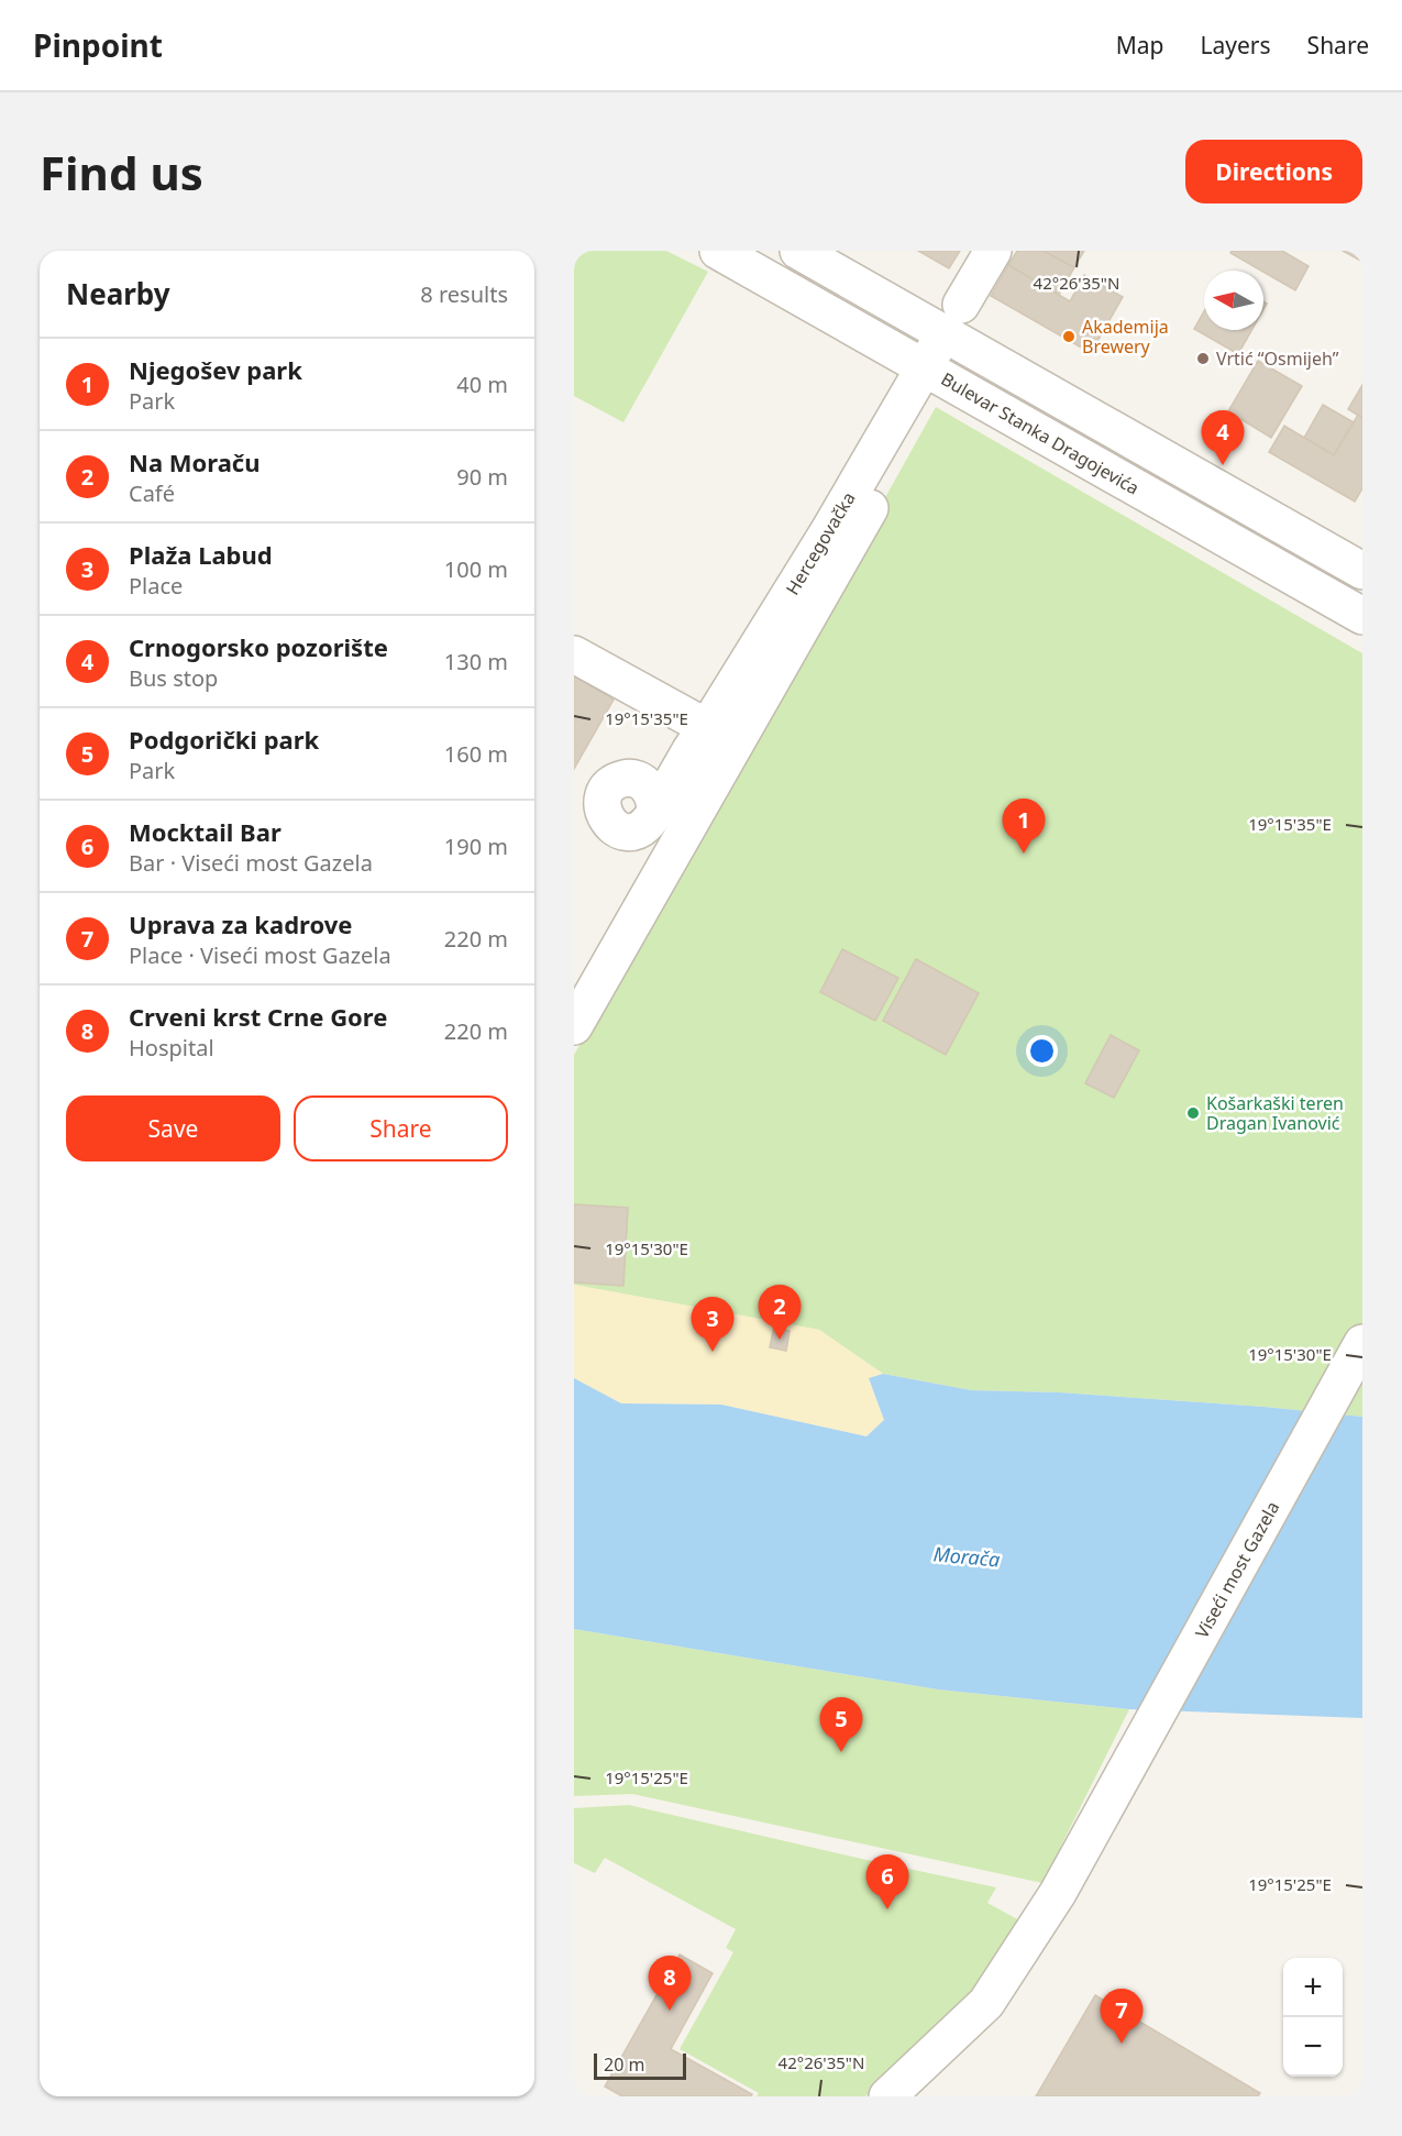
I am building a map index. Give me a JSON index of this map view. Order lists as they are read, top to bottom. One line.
{"streets":{"street":["Bulevar Stanka Dragojevića","Hercegovačka","Viseći most Gazela"]},"crossings":[["Bulevar Stanka Dragojevića","Hercegovačka"]],"water":["Morača"],"places":["Akademija Brewery","Vrtić “Osmijeh”","Košarkaški teren Dragan Ivanović"],"scale_bar":"20 m","north":"left","page":{"header":"Pinpoint","nav":["Map","Layers","Share"],"buttons":["Directions",["Save","Share"]],"title":"Find us","heading":["Nearby","8 results"],"list":[{"mark":"1","name":"Njegošev park","note":"Park","value":"40 m"},{"mark":"2","name":"Na Moraču","note":"Café","value":"90 m"},{"mark":"3","name":"Plaža Labud","note":"Place","value":"100 m"},{"mark":"4","name":"Crnogorsko pozorište","note":"Bus stop","value":"130 m"},{"mark":"5","name":"Podgorički park","note":"Park","value":"160 m"},{"mark":"6","name":"Mocktail Bar","note":"Bar · Viseći most Gazela","value":"190 m"},{"mark":"7","name":"Uprava za kadrove","note":"Place · Viseći most Gazela","value":"220 m"},{"mark":"8","name":"Crveni krst Crne Gore","note":"Hospital","value":"220 m"}],"pins":["4","1","2","3","5","6","8","7"],"map_buttons":["+","−"],"scale":"20 m"},"coordinates":["42°26'35\"N","19°15'35\"E","19°15'30\"E","19°15'25\"E"]}
